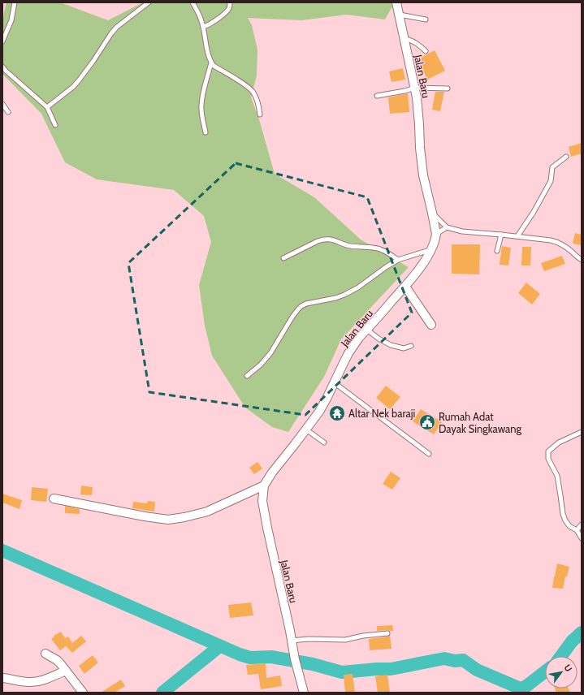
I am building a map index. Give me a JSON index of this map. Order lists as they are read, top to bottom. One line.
{"streets":{"street":["Jalan Baru"]},"places":{"temple":["Altar Nek baraji"],"public building":["Rumah Adat Dayak Singkawang"]},"north":"top right"}
